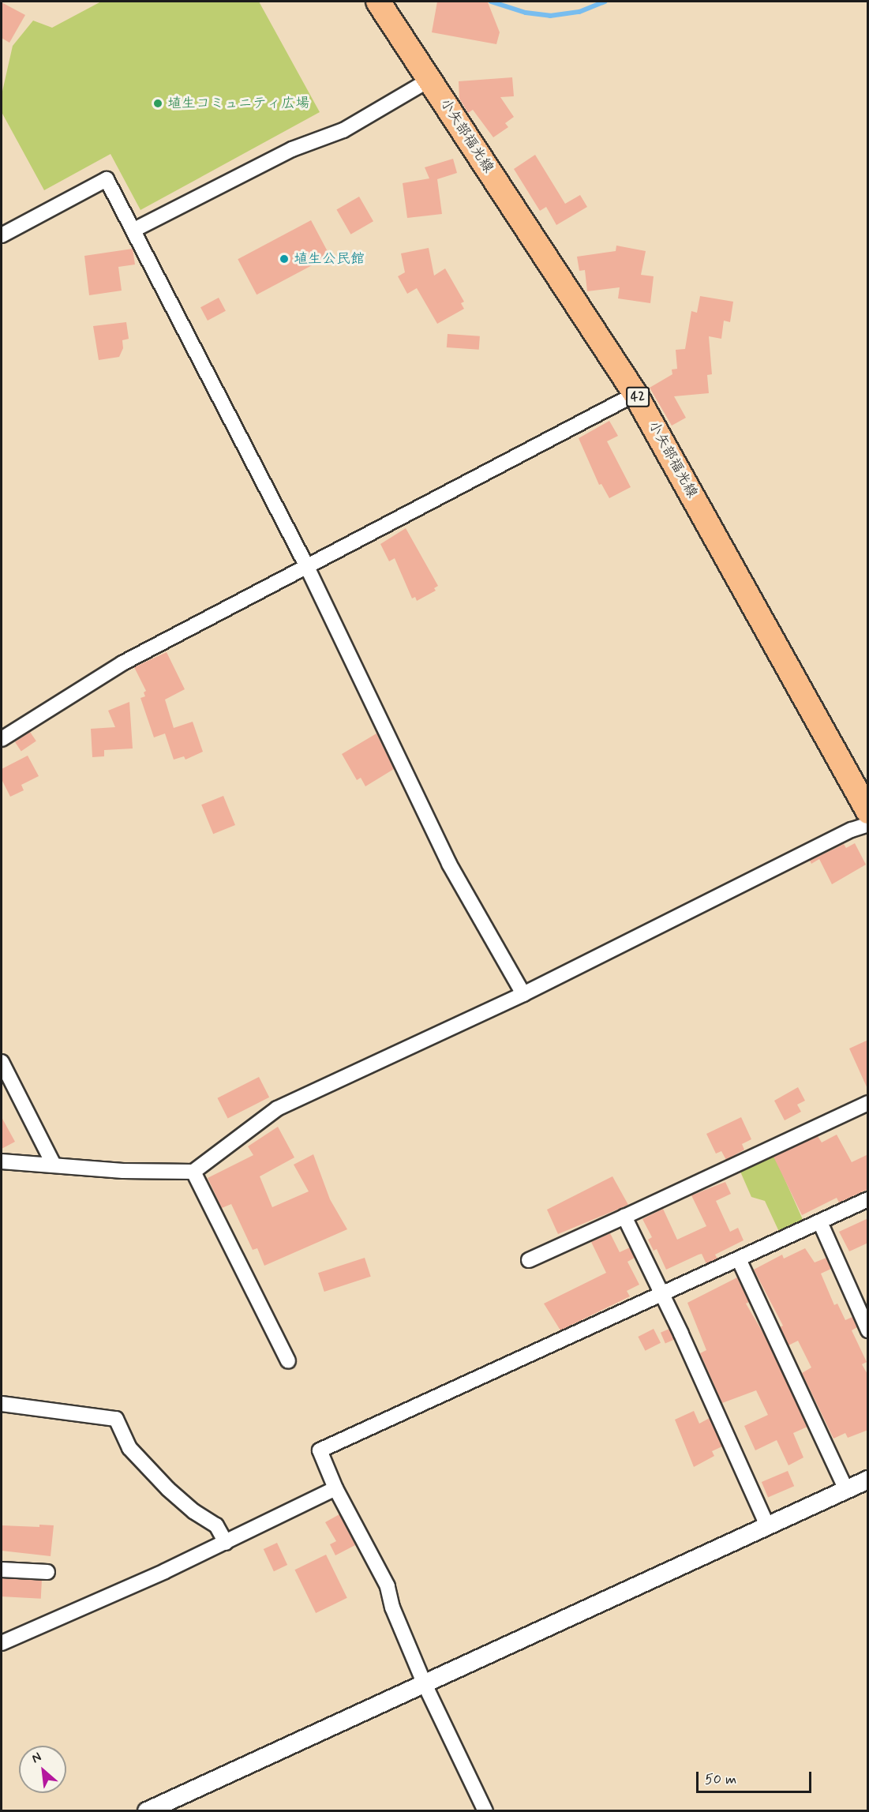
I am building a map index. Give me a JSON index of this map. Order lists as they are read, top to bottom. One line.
{"streets":{"main road":["小矢部福光線","42"]},"places":["埴生コミュニティ広場","埴生公民館"],"scale_bar":"50 m","north":"top left"}
